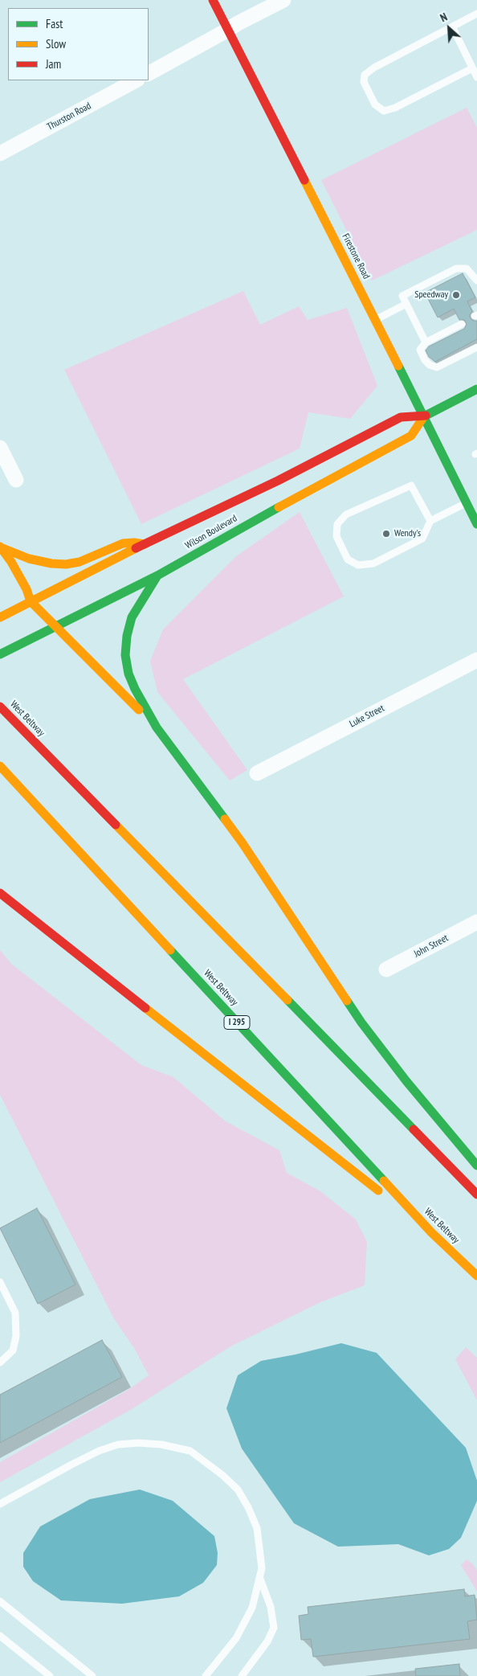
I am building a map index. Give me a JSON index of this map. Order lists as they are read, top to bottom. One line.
{"streets":{"main road":["Firestone Road","Wilson Boulevard","West Beltway","I 295"],"street":["Thurston Road","Luke Street","John Street"]},"crossings":[["Firestone Road","Wilson Boulevard"]],"places":["Speedway","Wendy's"],"legend":["Fast","Slow","Jam"],"north":"top left"}
